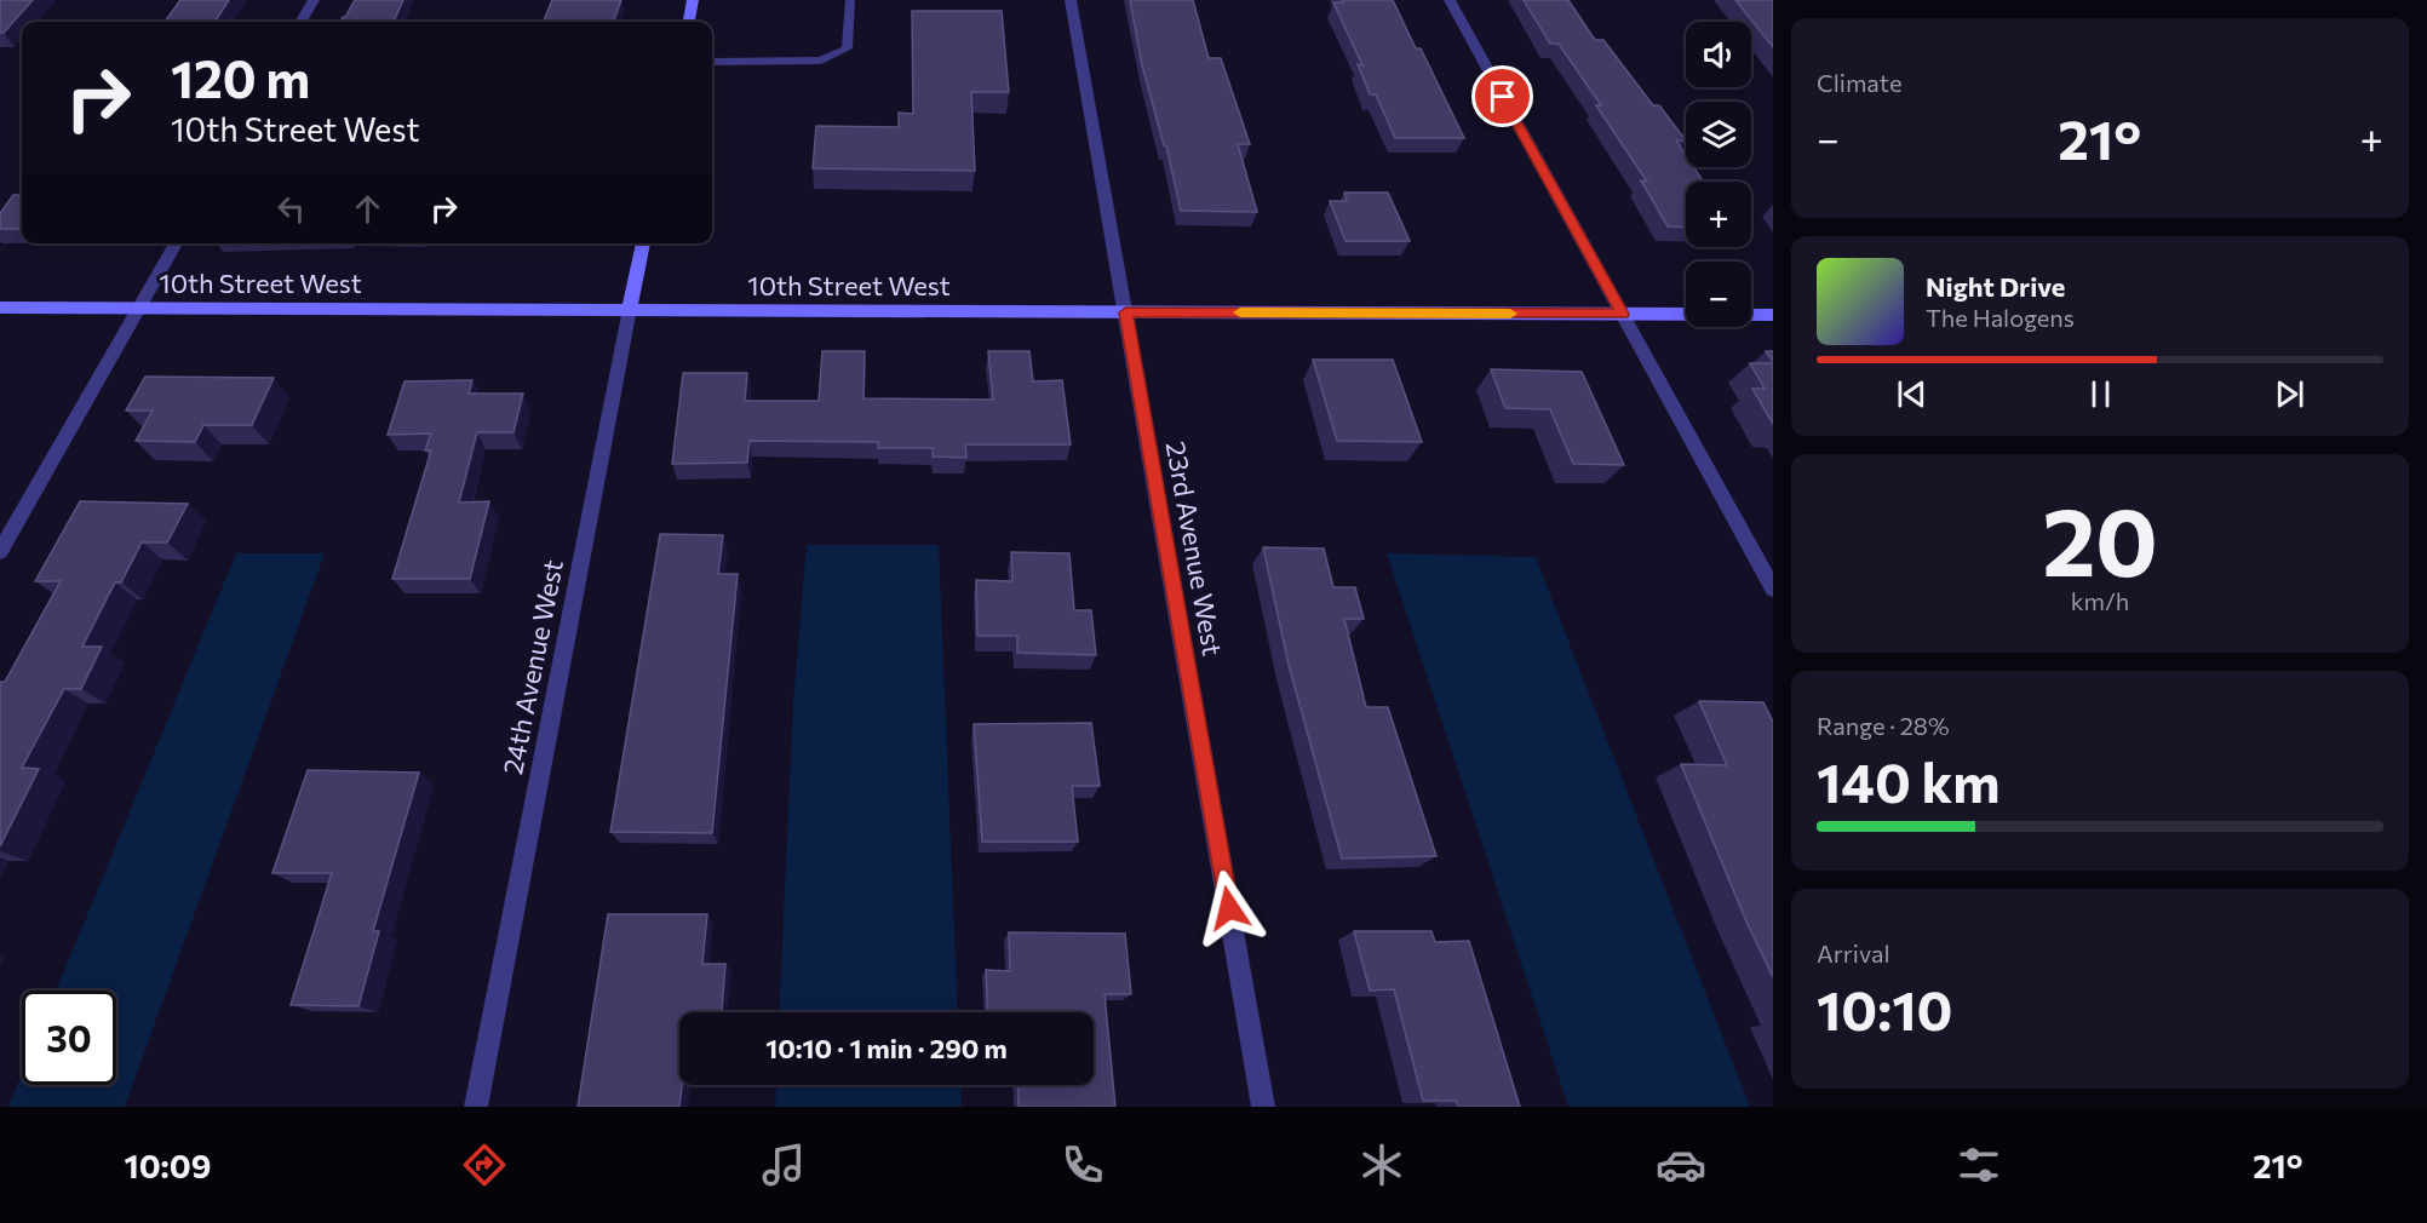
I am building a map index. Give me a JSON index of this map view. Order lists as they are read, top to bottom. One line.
{"streets":{"street":["10th Street West","23rd Avenue West","24th Avenue West"]},"crossings":[["10th Street West","23rd Avenue West"],["10th Street West","24th Avenue West"]],"page":{"tile":["Climate",["20","km/h"],["Range · 28%","140 km"],["Arrival","10:10"]],"map_buttons":["+","−"],"turn":["120 m","10th Street West"],"heat":["−","21°","+"],"song":["Night Drive","The Halogens"],"limit":"30","trip":"10:10 · 1 min · 290 m","tabs":["10:09","21°"]}}
